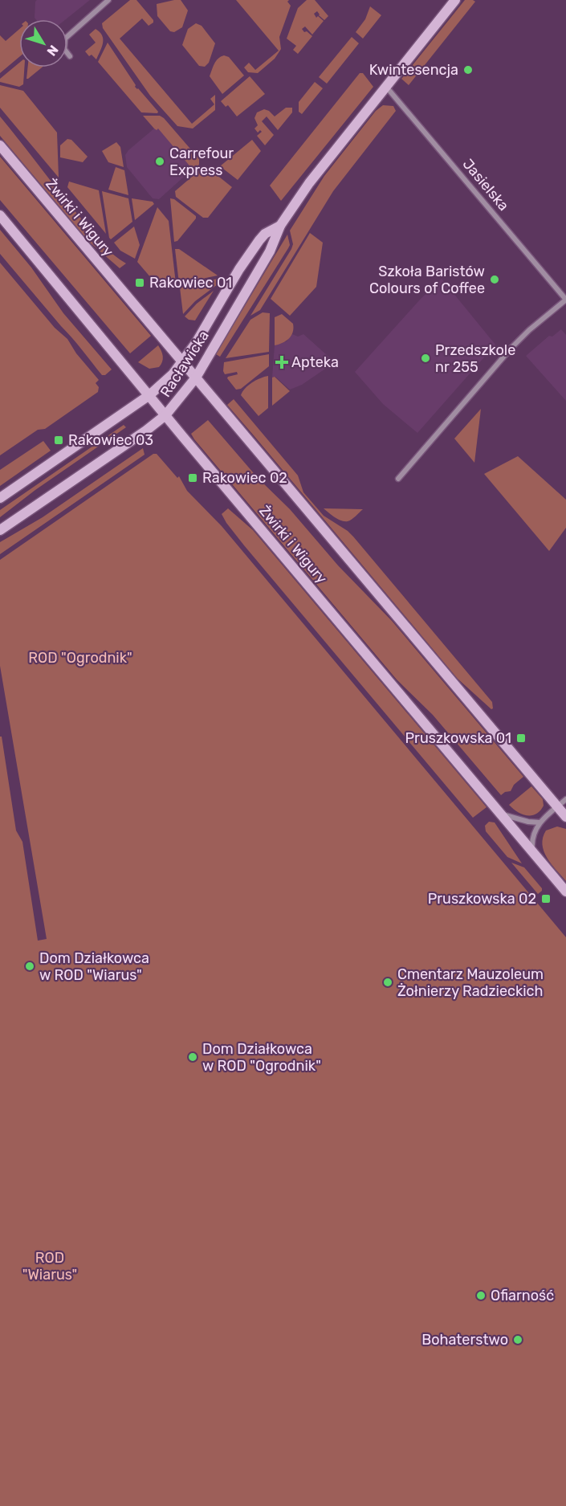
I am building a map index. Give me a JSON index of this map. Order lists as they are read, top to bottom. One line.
{"streets":{"main road":["Żwirki i Wigury","Racławicka"],"street":["Jasielska"]},"crossings":[["Jasielska","Racławicka"],["Żwirki i Wigury","Racławicka"]],"parks":["ROD \"Ogrodnik\"","ROD \"Wiarus\""],"places":{"other":["Kwintesencja","Carrefour Express","Szkoła Baristów Colours of Coffee","Przedszkole nr 255","Dom Działkowca w ROD \"Wiarus\"","Cmentarz Mauzoleum Żołnierzy Radzieckich","Dom Działkowca w ROD \"Ogrodnik\"","Ofiarność","Bohaterstwo"],"transit":["Rakowiec 01","Rakowiec 03","Rakowiec 02","Pruszkowska 01","Pruszkowska 02"],"health":["Apteka"]},"north":"bottom right"}
